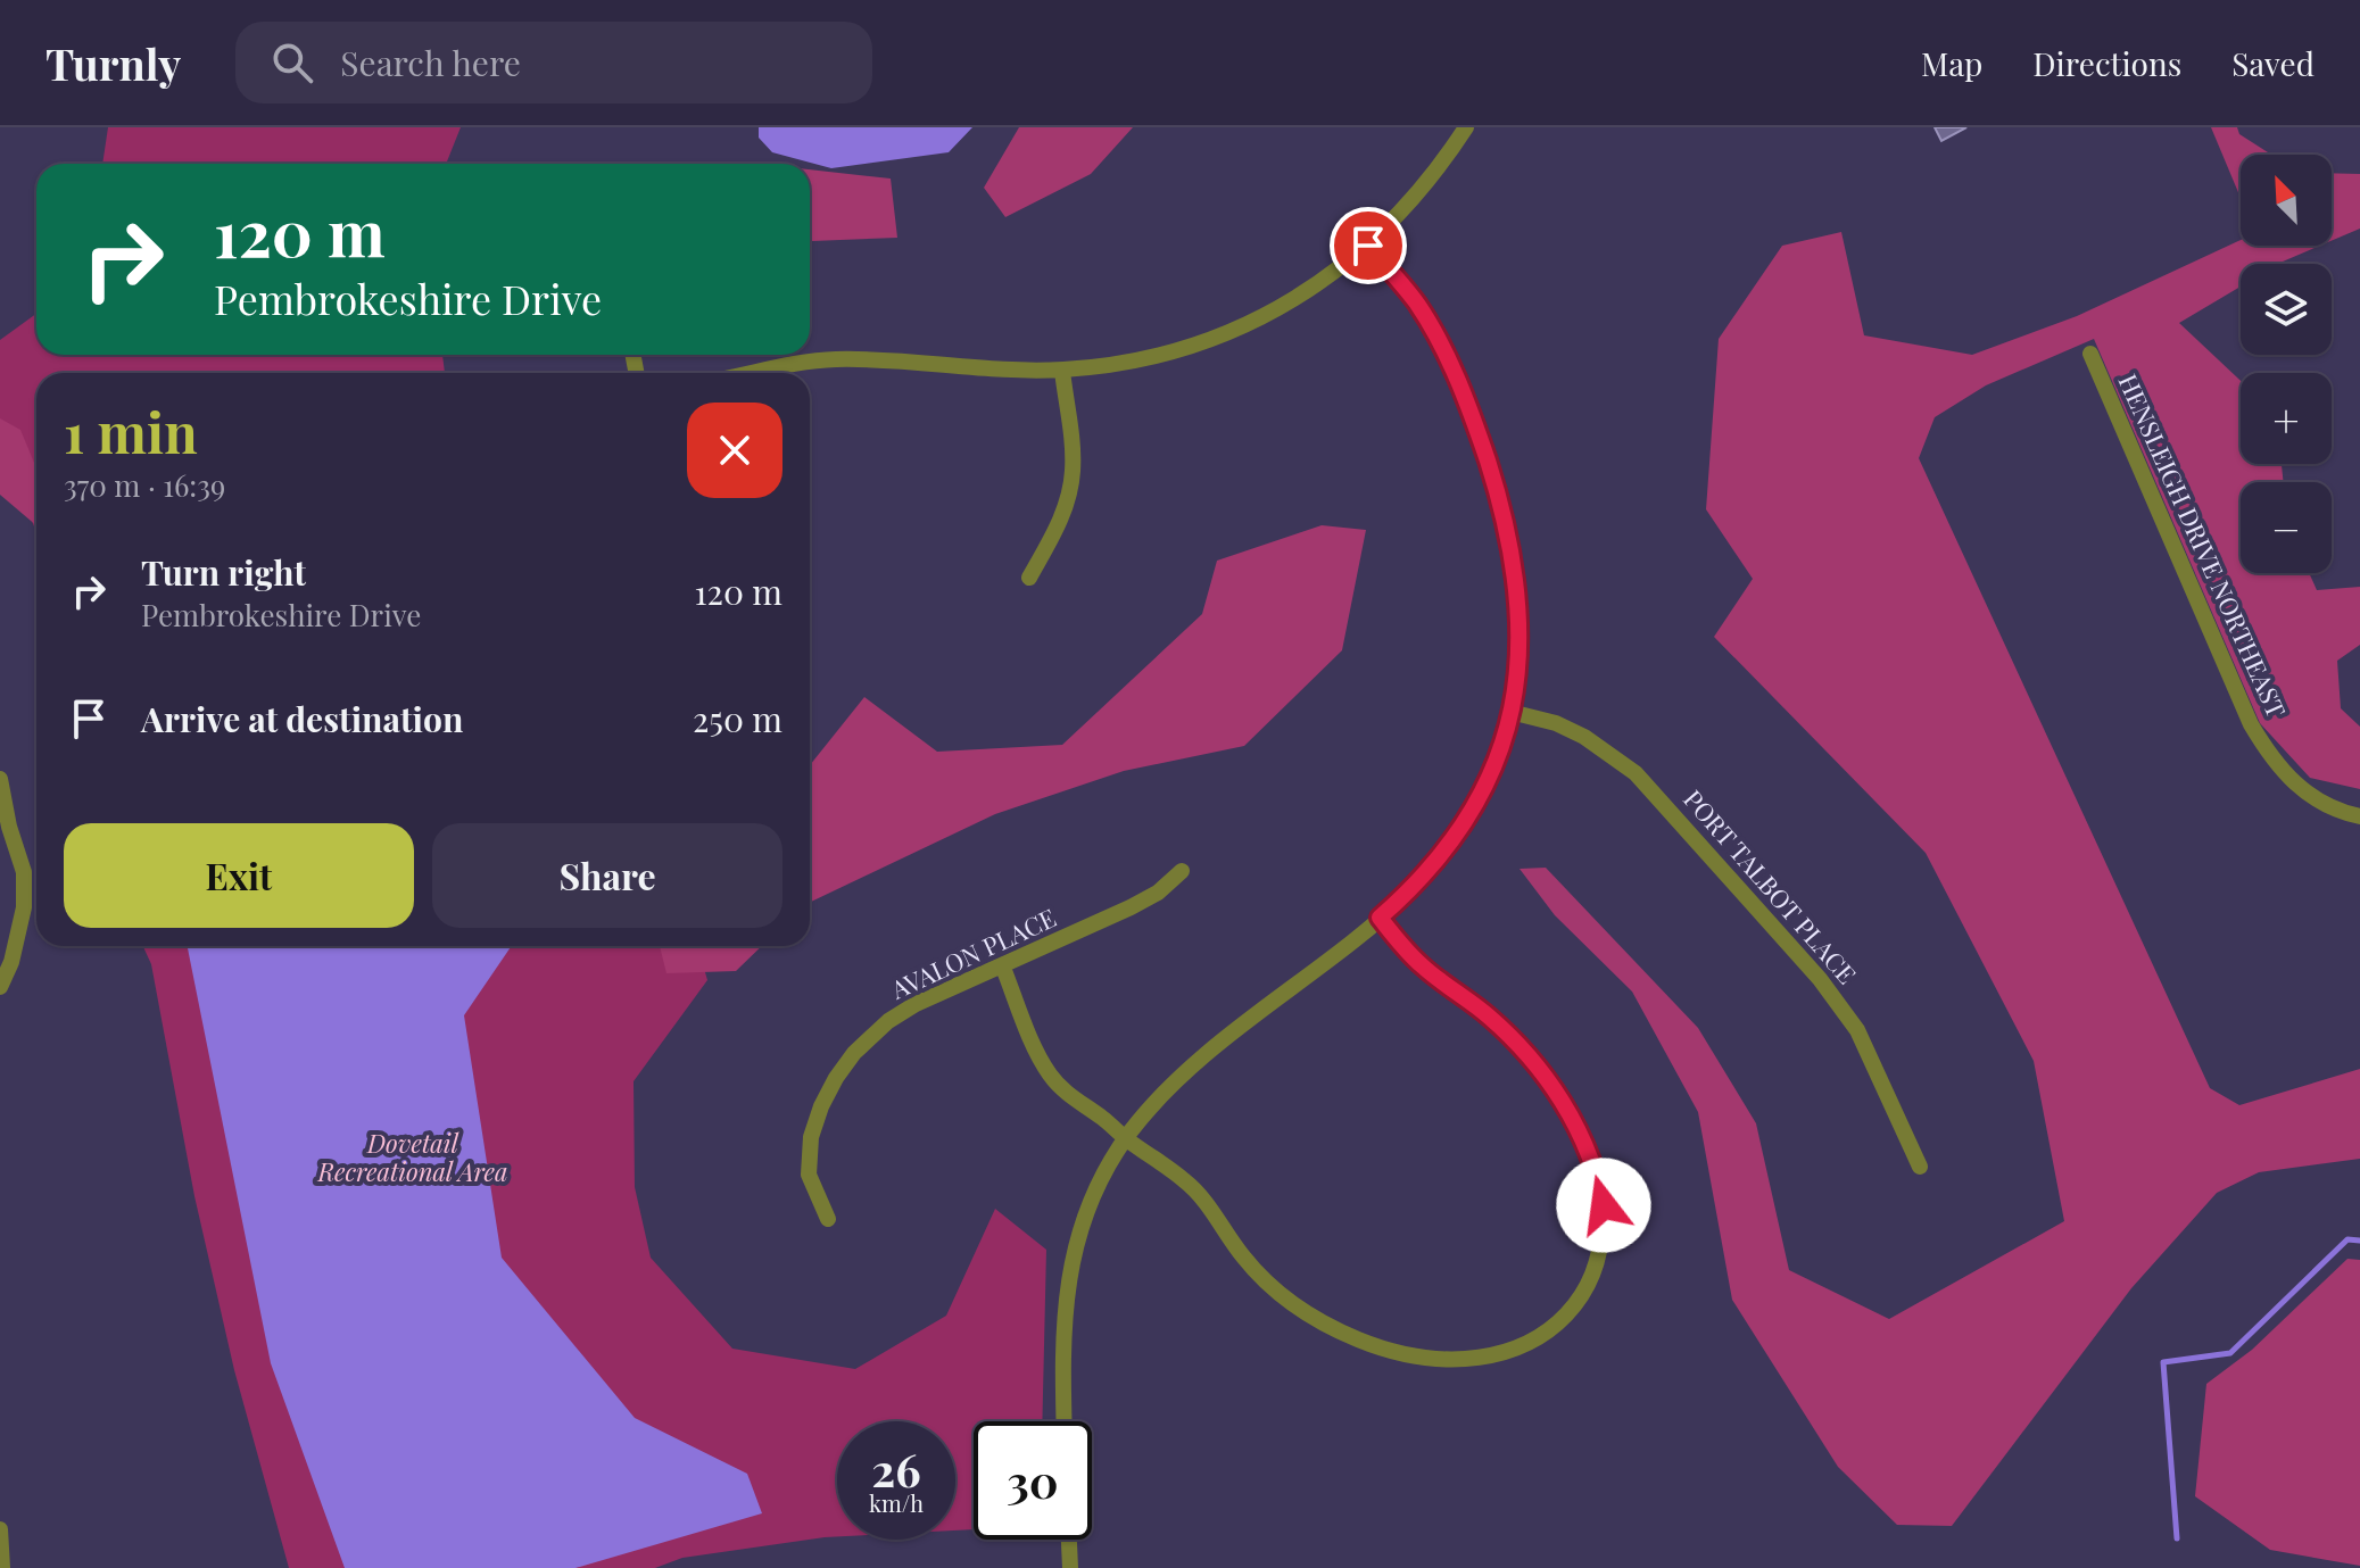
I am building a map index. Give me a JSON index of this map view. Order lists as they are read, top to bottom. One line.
{"streets":{"street":["HENSLEIGH DRIVE NORTHEAST","PORT TALBOT PLACE","AVALON PLACE"]},"parks":["Dovetail Recreational Area"],"north":"top left","page":{"header":"Turnly","search":"Search here","nav":["Map","Directions","Saved"],"map_buttons":["+","−"],"turn":["120 m","Pembrokeshire Drive"],"heading":["1 min","370 m · 16:39"],"list":[{"name":"Turn right","note":"Pembrokeshire Drive","value":"120 m"},{"name":"Arrive at destination","value":"250 m"}],"buttons":["Exit","Share"],"speed":"26 km/h","limit":"30"}}
